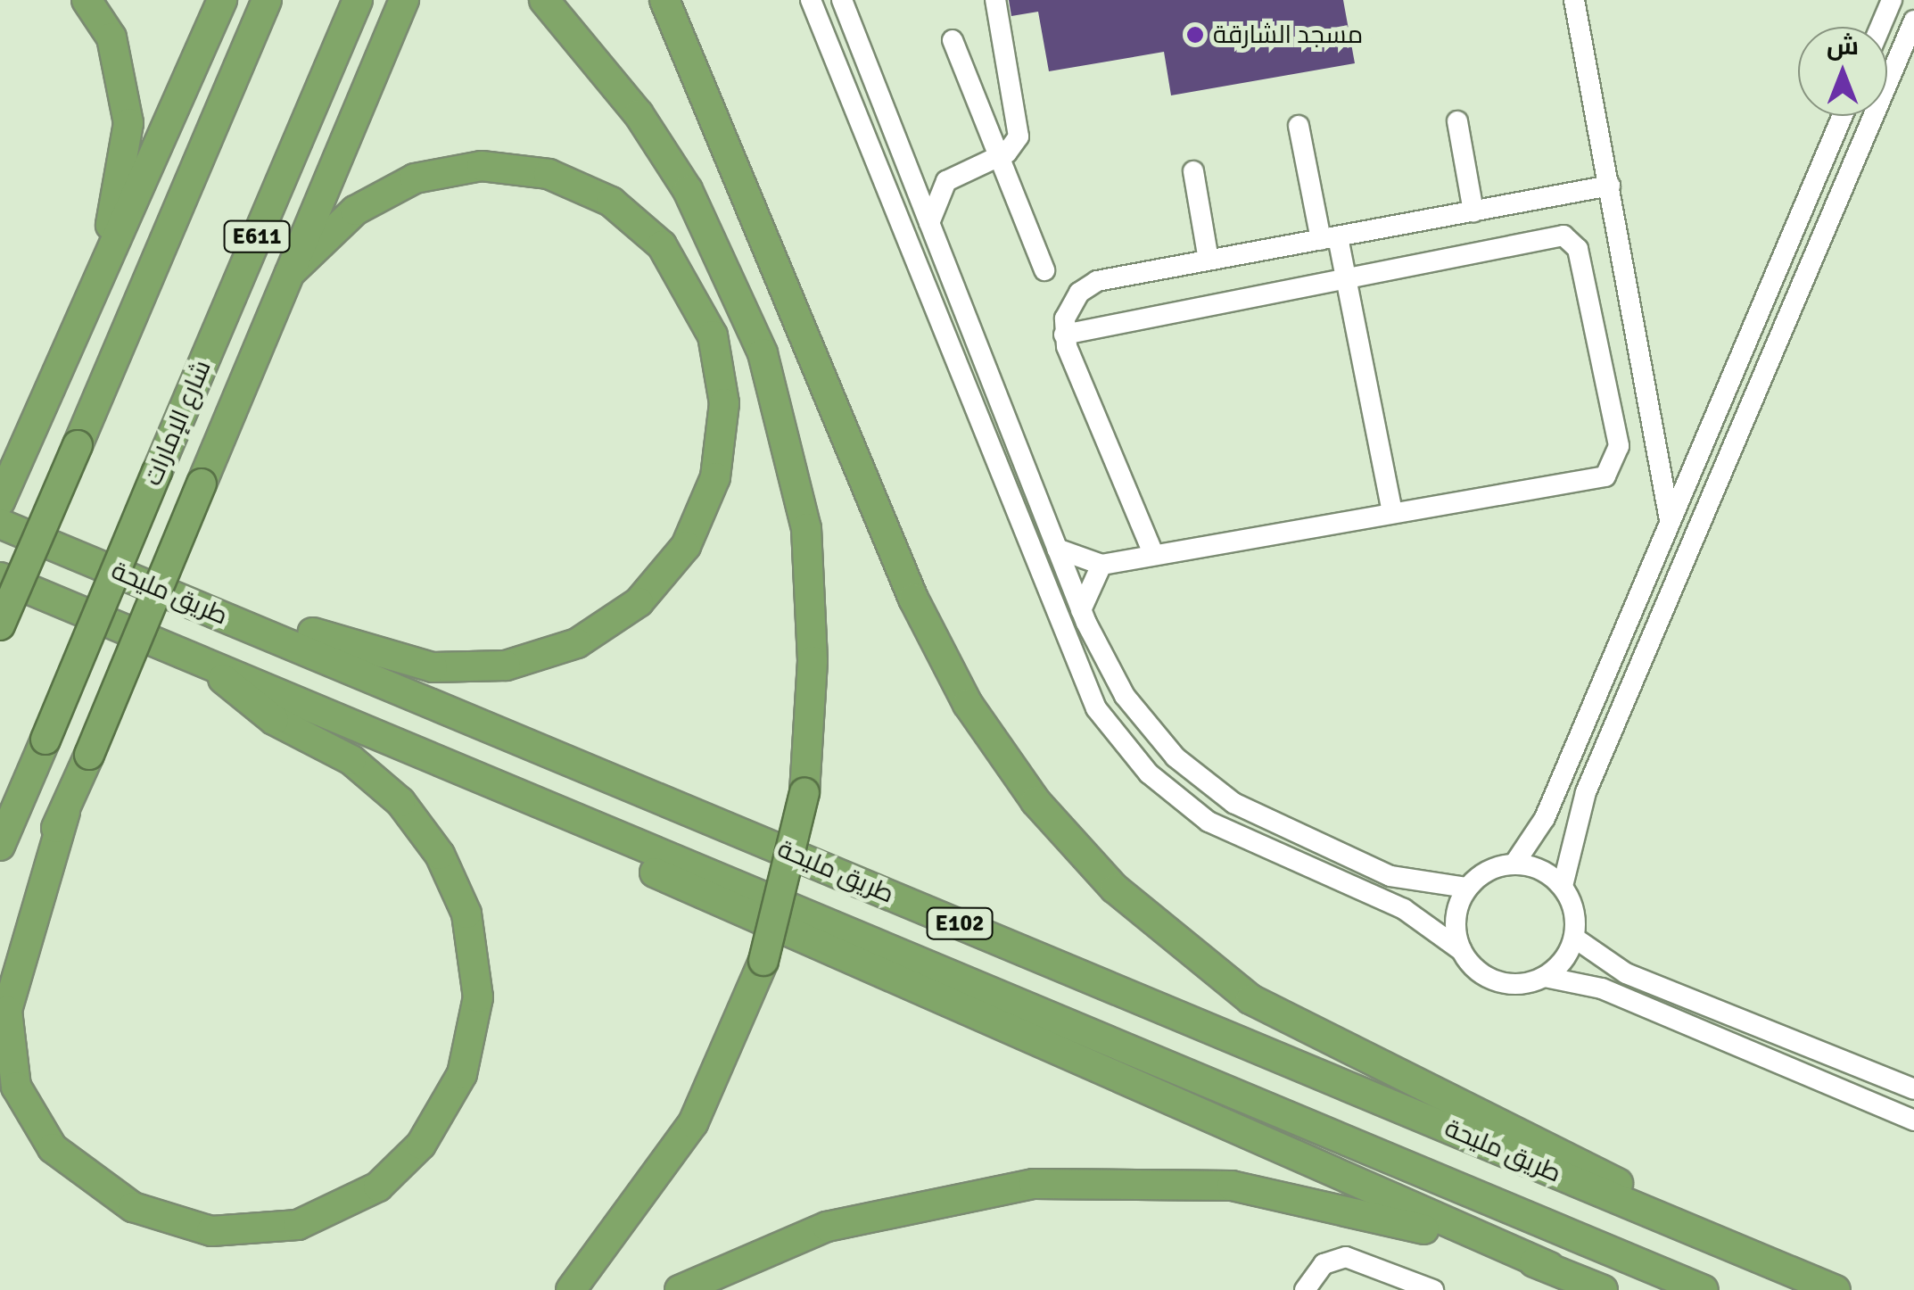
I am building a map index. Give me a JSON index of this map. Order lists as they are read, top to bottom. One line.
{"streets":{"highway":["E611","شارع الإمارات","طريق مليحة","E102"]},"places":["مسجد الشارقة"],"north":"top"}
